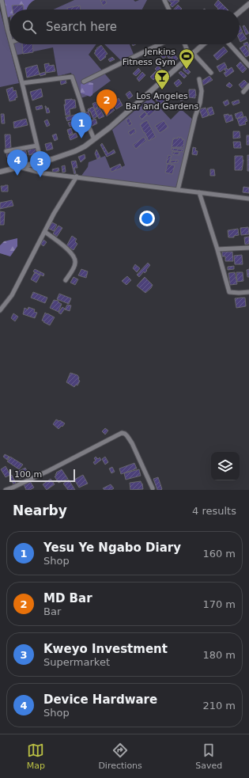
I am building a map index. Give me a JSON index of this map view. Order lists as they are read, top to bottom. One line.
{"places":{"sports":["Jenkins Fitness Gym"],"bar":["Los Angeles Bar and Gardens"]},"scale_bar":"100 m","page":{"search":"Search here","pins":["2","1","4","3"],"scale":"100 m","heading":["Nearby","4 results"],"list":[{"mark":"1","name":"Yesu Ye Ngabo Diary","note":"Shop","value":"160 m"},{"mark":"2","name":"MD Bar","note":"Bar","value":"170 m"},{"mark":"3","name":"Kweyo Investment","note":"Supermarket","value":"180 m"},{"mark":"4","name":"Device Hardware","note":"Shop","value":"210 m"}],"nav":["Map","Directions","Saved"]}}
